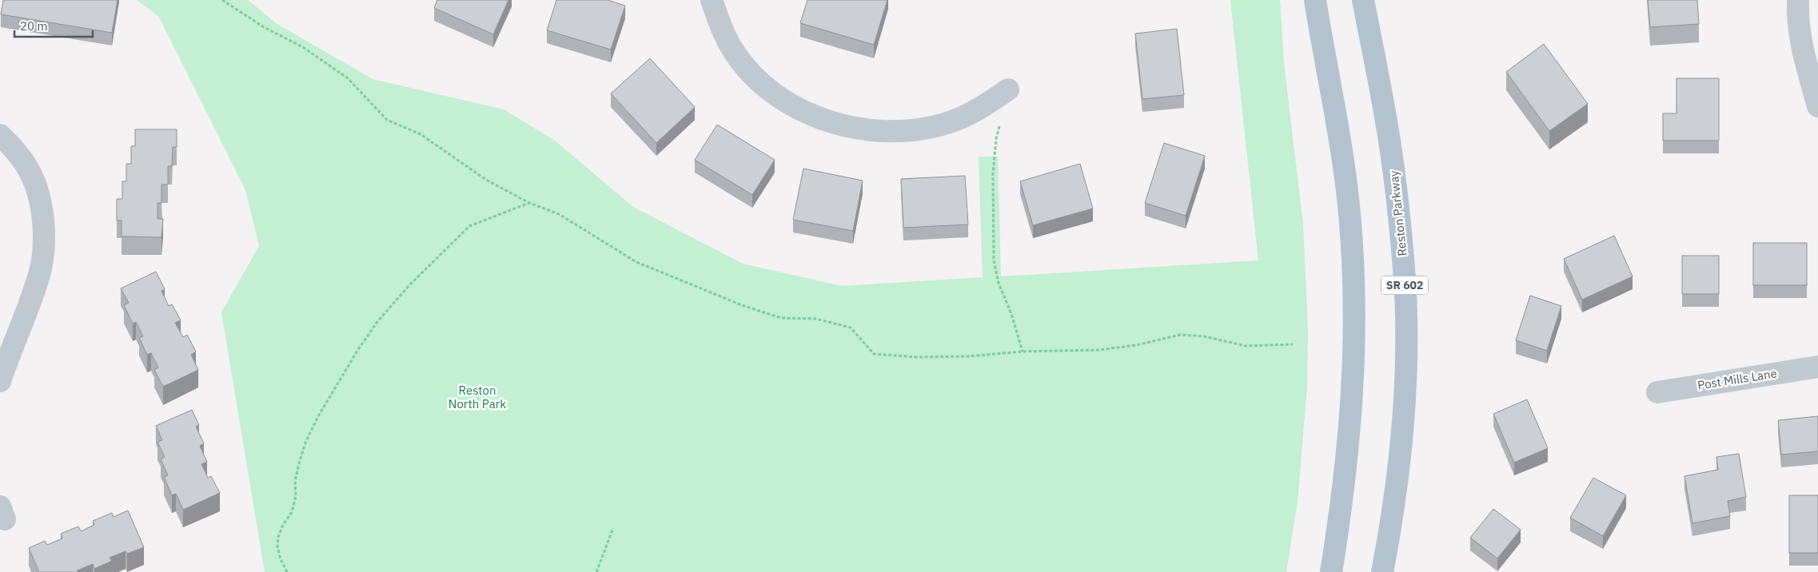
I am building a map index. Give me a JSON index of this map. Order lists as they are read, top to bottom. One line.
{"streets":{"main road":["Reston Parkway","SR 602"],"street":["Post Mills Lane"]},"parks":["Reston North Park"],"scale_bar":"20 m"}
